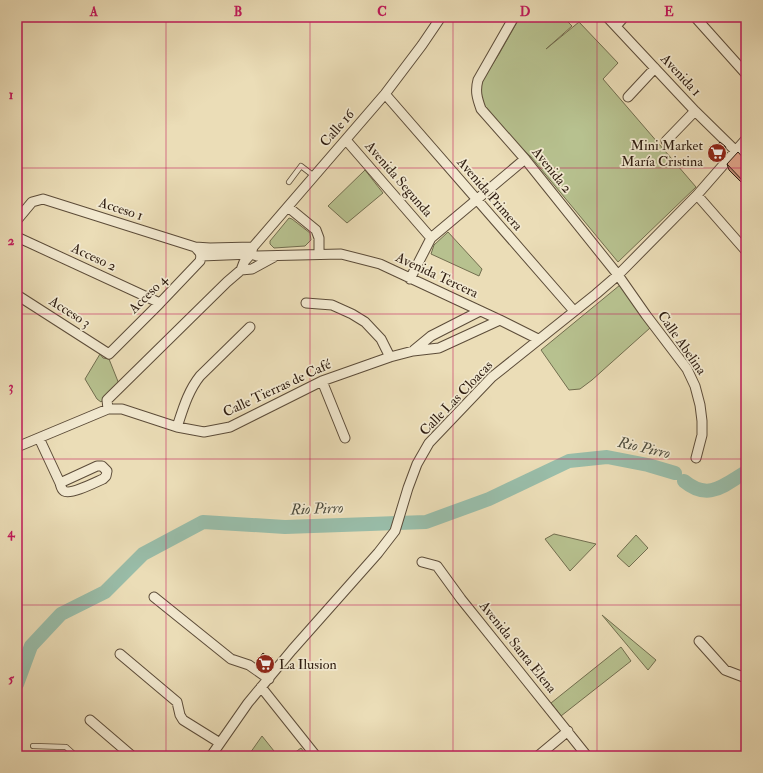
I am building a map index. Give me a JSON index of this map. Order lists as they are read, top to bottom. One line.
{"streets":{"street":["Avenida 1","Calle 16","Avenida 2","Avenida Segunda","Avenida Primera","Acceso 1","Acceso 2","Avenida Tercera","Acceso 4","Acceso 3","Calle Abelina","Calle Tierras de Café","Calle Las Cloacas","Avenida Santa Elena"]},"crossings":[["Avenida 1","Calle Las Cloacas"],["Calle 16","Avenida Segunda"],["Calle 16","Avenida Primera"],["Calle 16","Acceso 1"],["Calle 16","Avenida Tercera"],["Avenida 2","Calle Abelina"],["Avenida 2","Calle Las Cloacas"],["Avenida Primera","Calle Las Cloacas"],["Acceso 1","Avenida Tercera"],["Acceso 1","Acceso 4"],["Acceso 2","Acceso 4"],["Avenida Tercera","Calle Tierras de Café"],["Avenida Tercera","Calle Las Cloacas"],["Acceso 4","Acceso 3"],["Calle Abelina","Calle Las Cloacas"]],"water":["Rio Pirro"],"places":{"supermarket":["Mini Market María Cristina","La Ilusion"]},"grid":{"columns":["A","B","C","D","E"],"rows":["1","2","3","4","5"]}}
